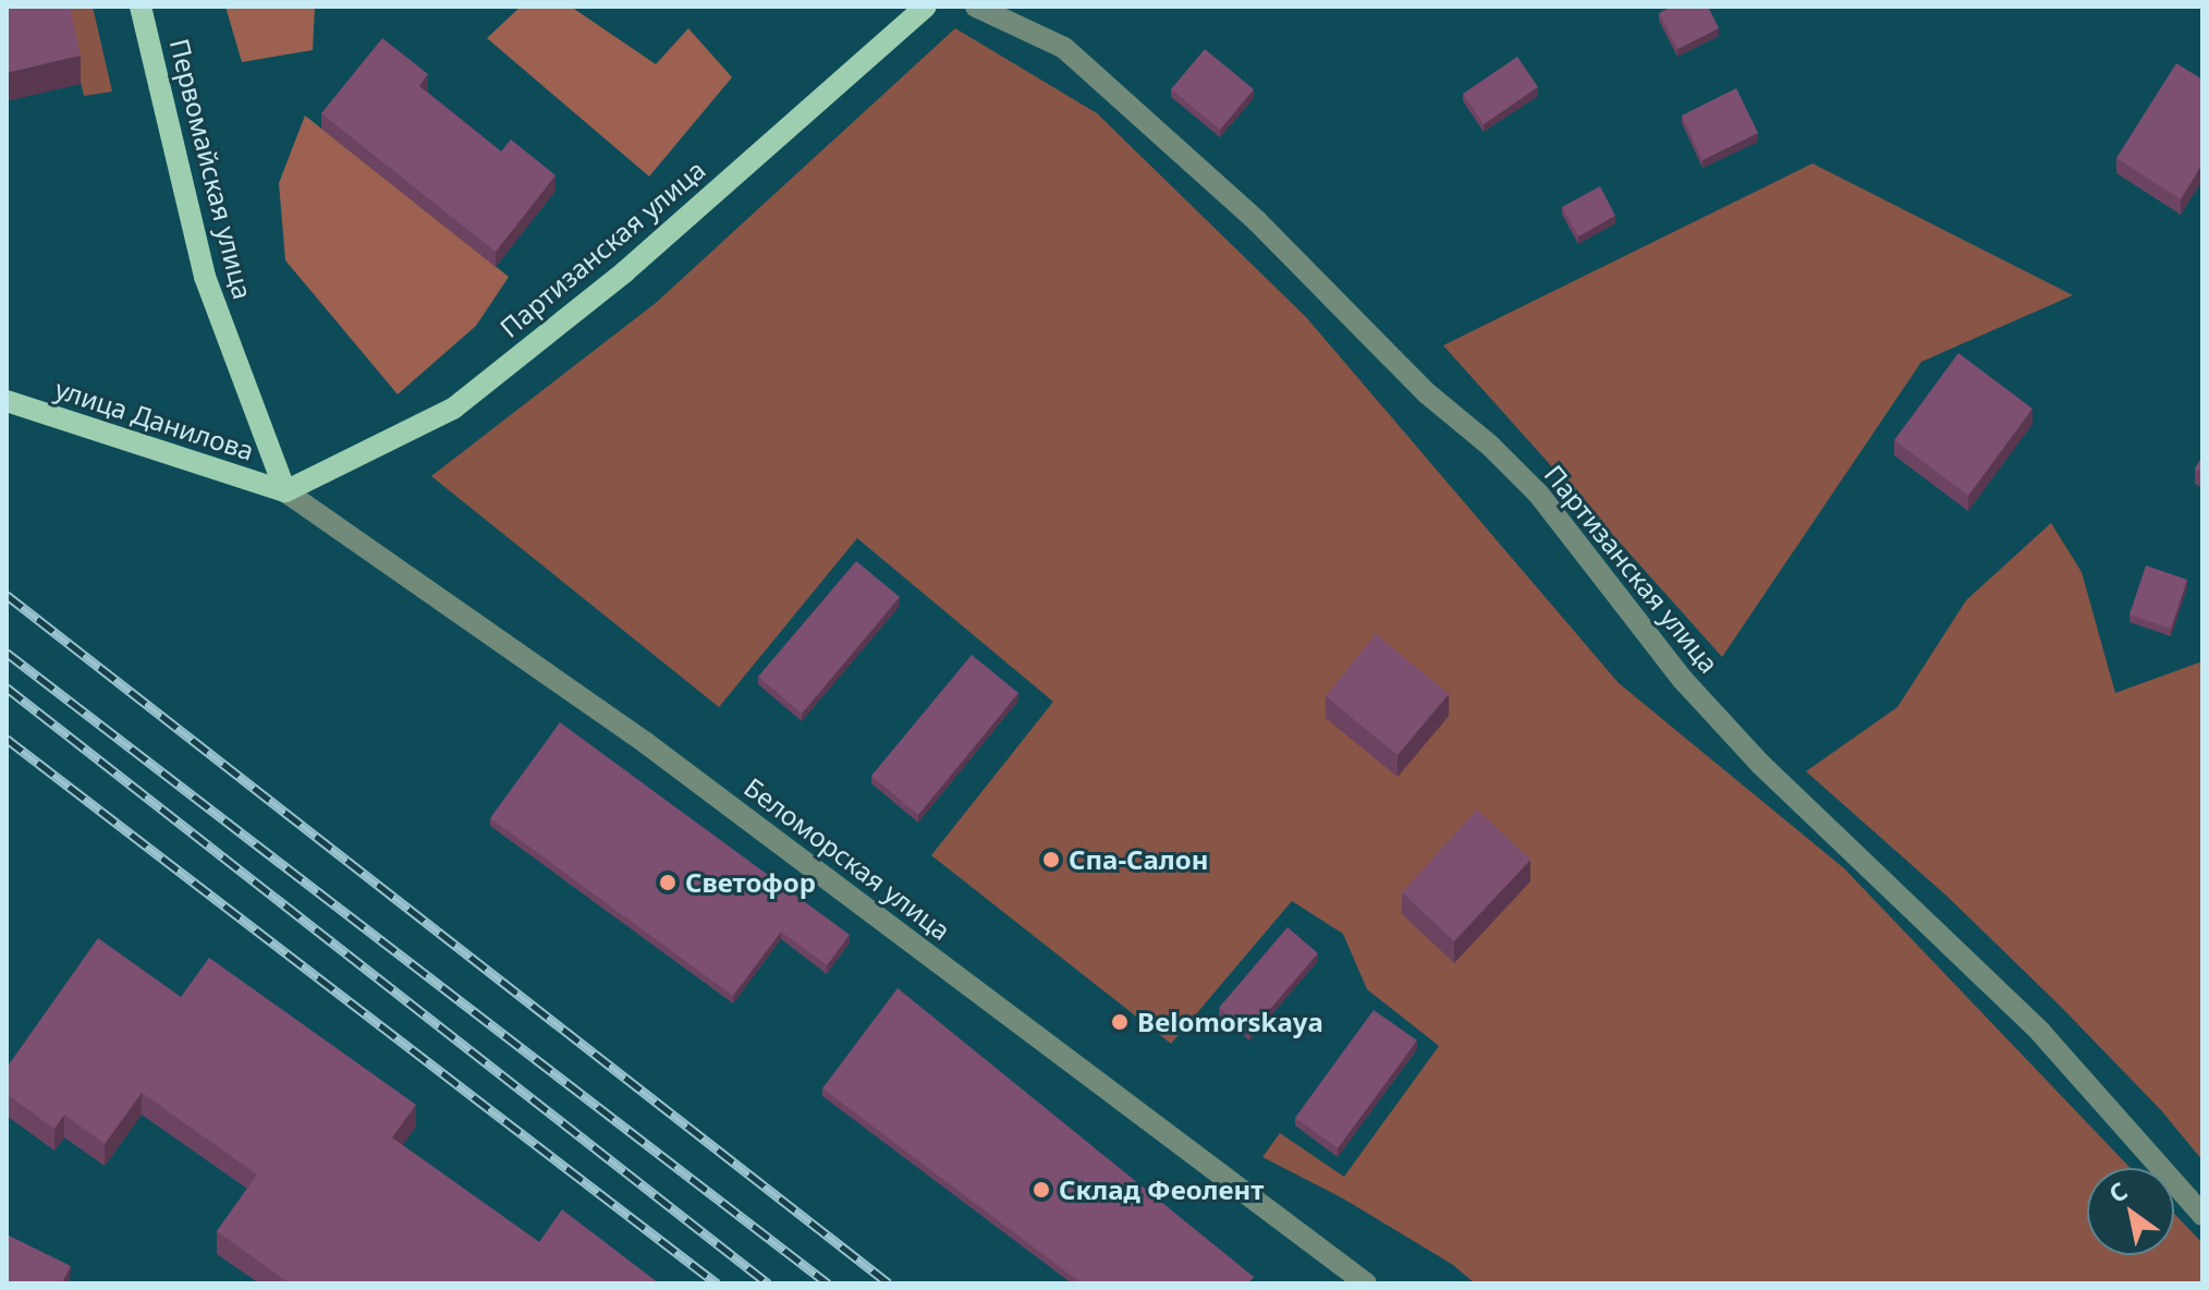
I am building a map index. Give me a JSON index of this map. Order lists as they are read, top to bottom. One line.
{"streets":{"main road":["Первомайская улица","Партизанская улица","улица Данилова"],"street":["Беломорская улица"]},"crossings":[["Первомайская улица","Партизанская улица"],["Первомайская улица","улица Данилова"],["Первомайская улица","Беломорская улица"],["Партизанская улица","улица Данилова"],["Партизанская улица","Беломорская улица"],["улица Данилова","Беломорская улица"]],"places":["Спа-Салон","Светофор","Belomorskaya","Склад Феолент"],"north":"top left"}
